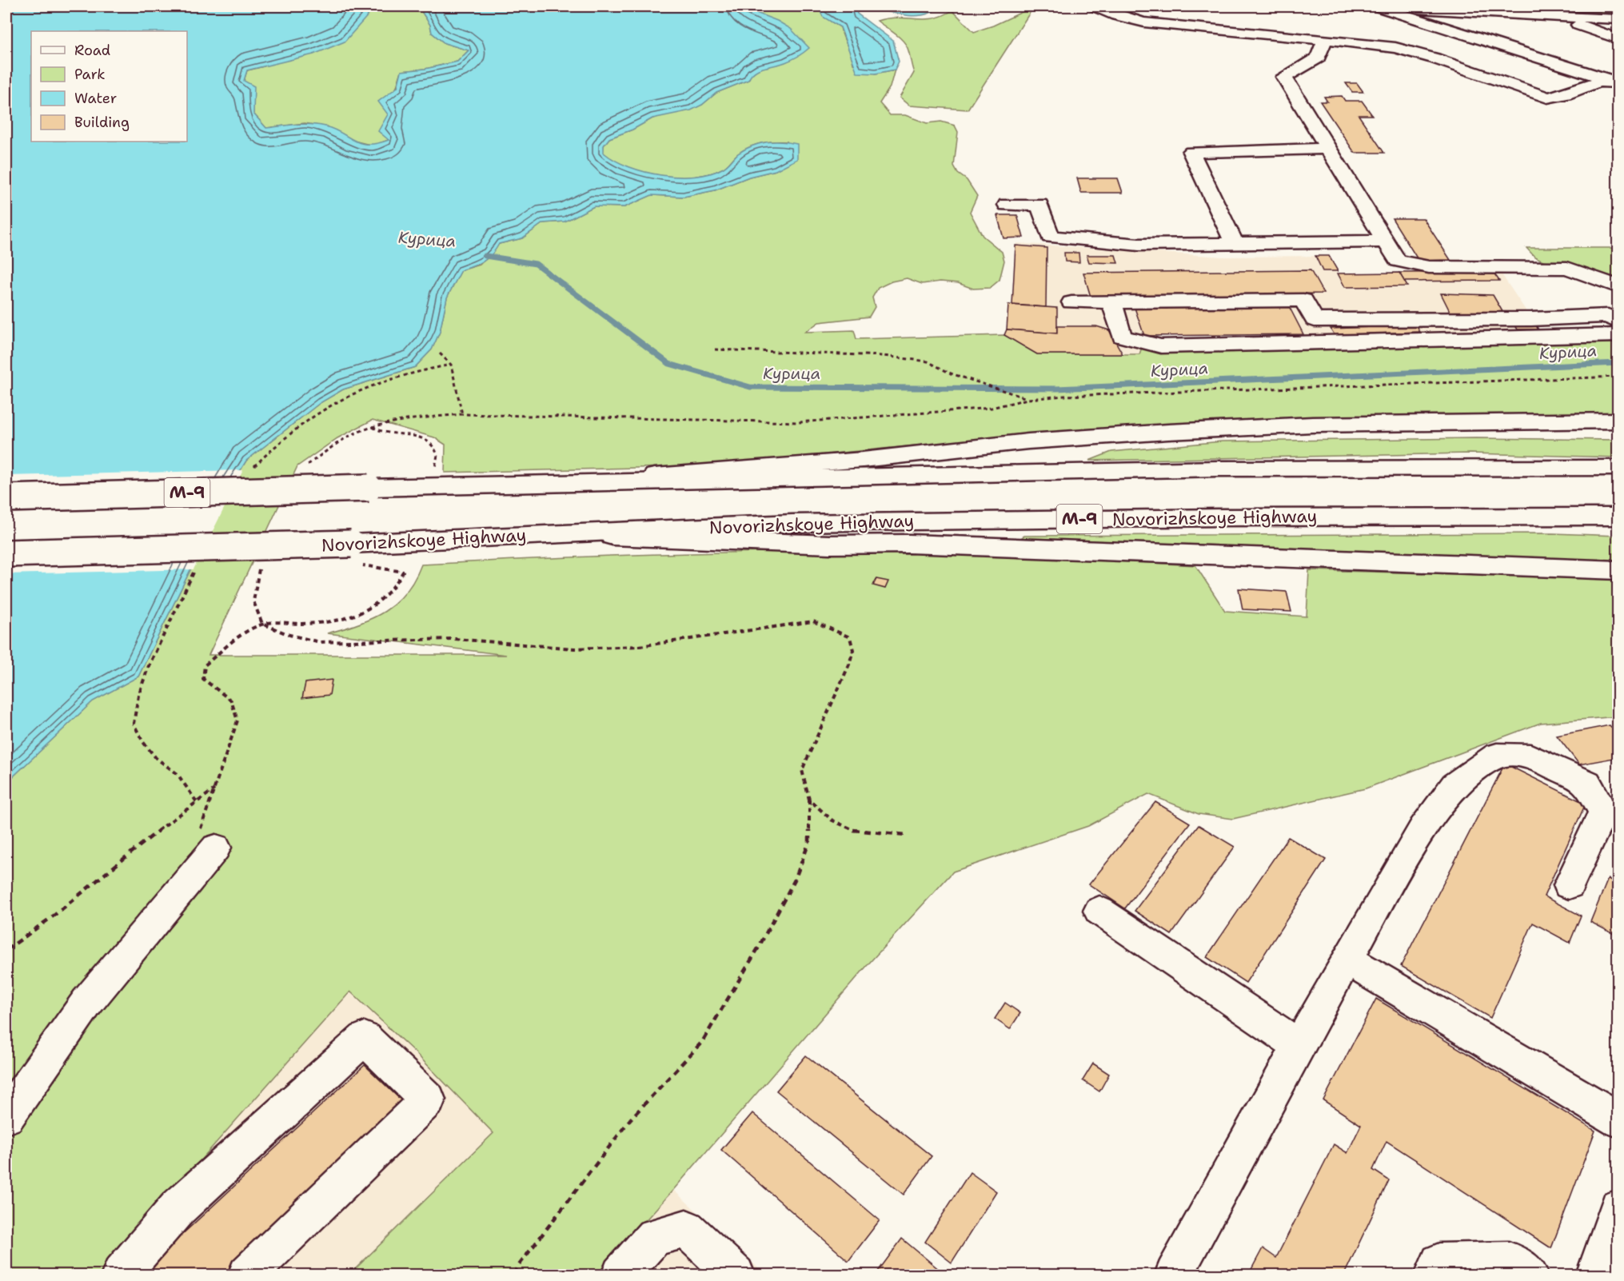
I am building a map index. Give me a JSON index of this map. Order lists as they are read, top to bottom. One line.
{"streets":{"main road":["М-9","Novorizhskoye Highway"]},"crossings":[["М-9","Novorizhskoye Highway"]],"water":["Курица"],"legend":["Road","Park","Water","Building"]}
